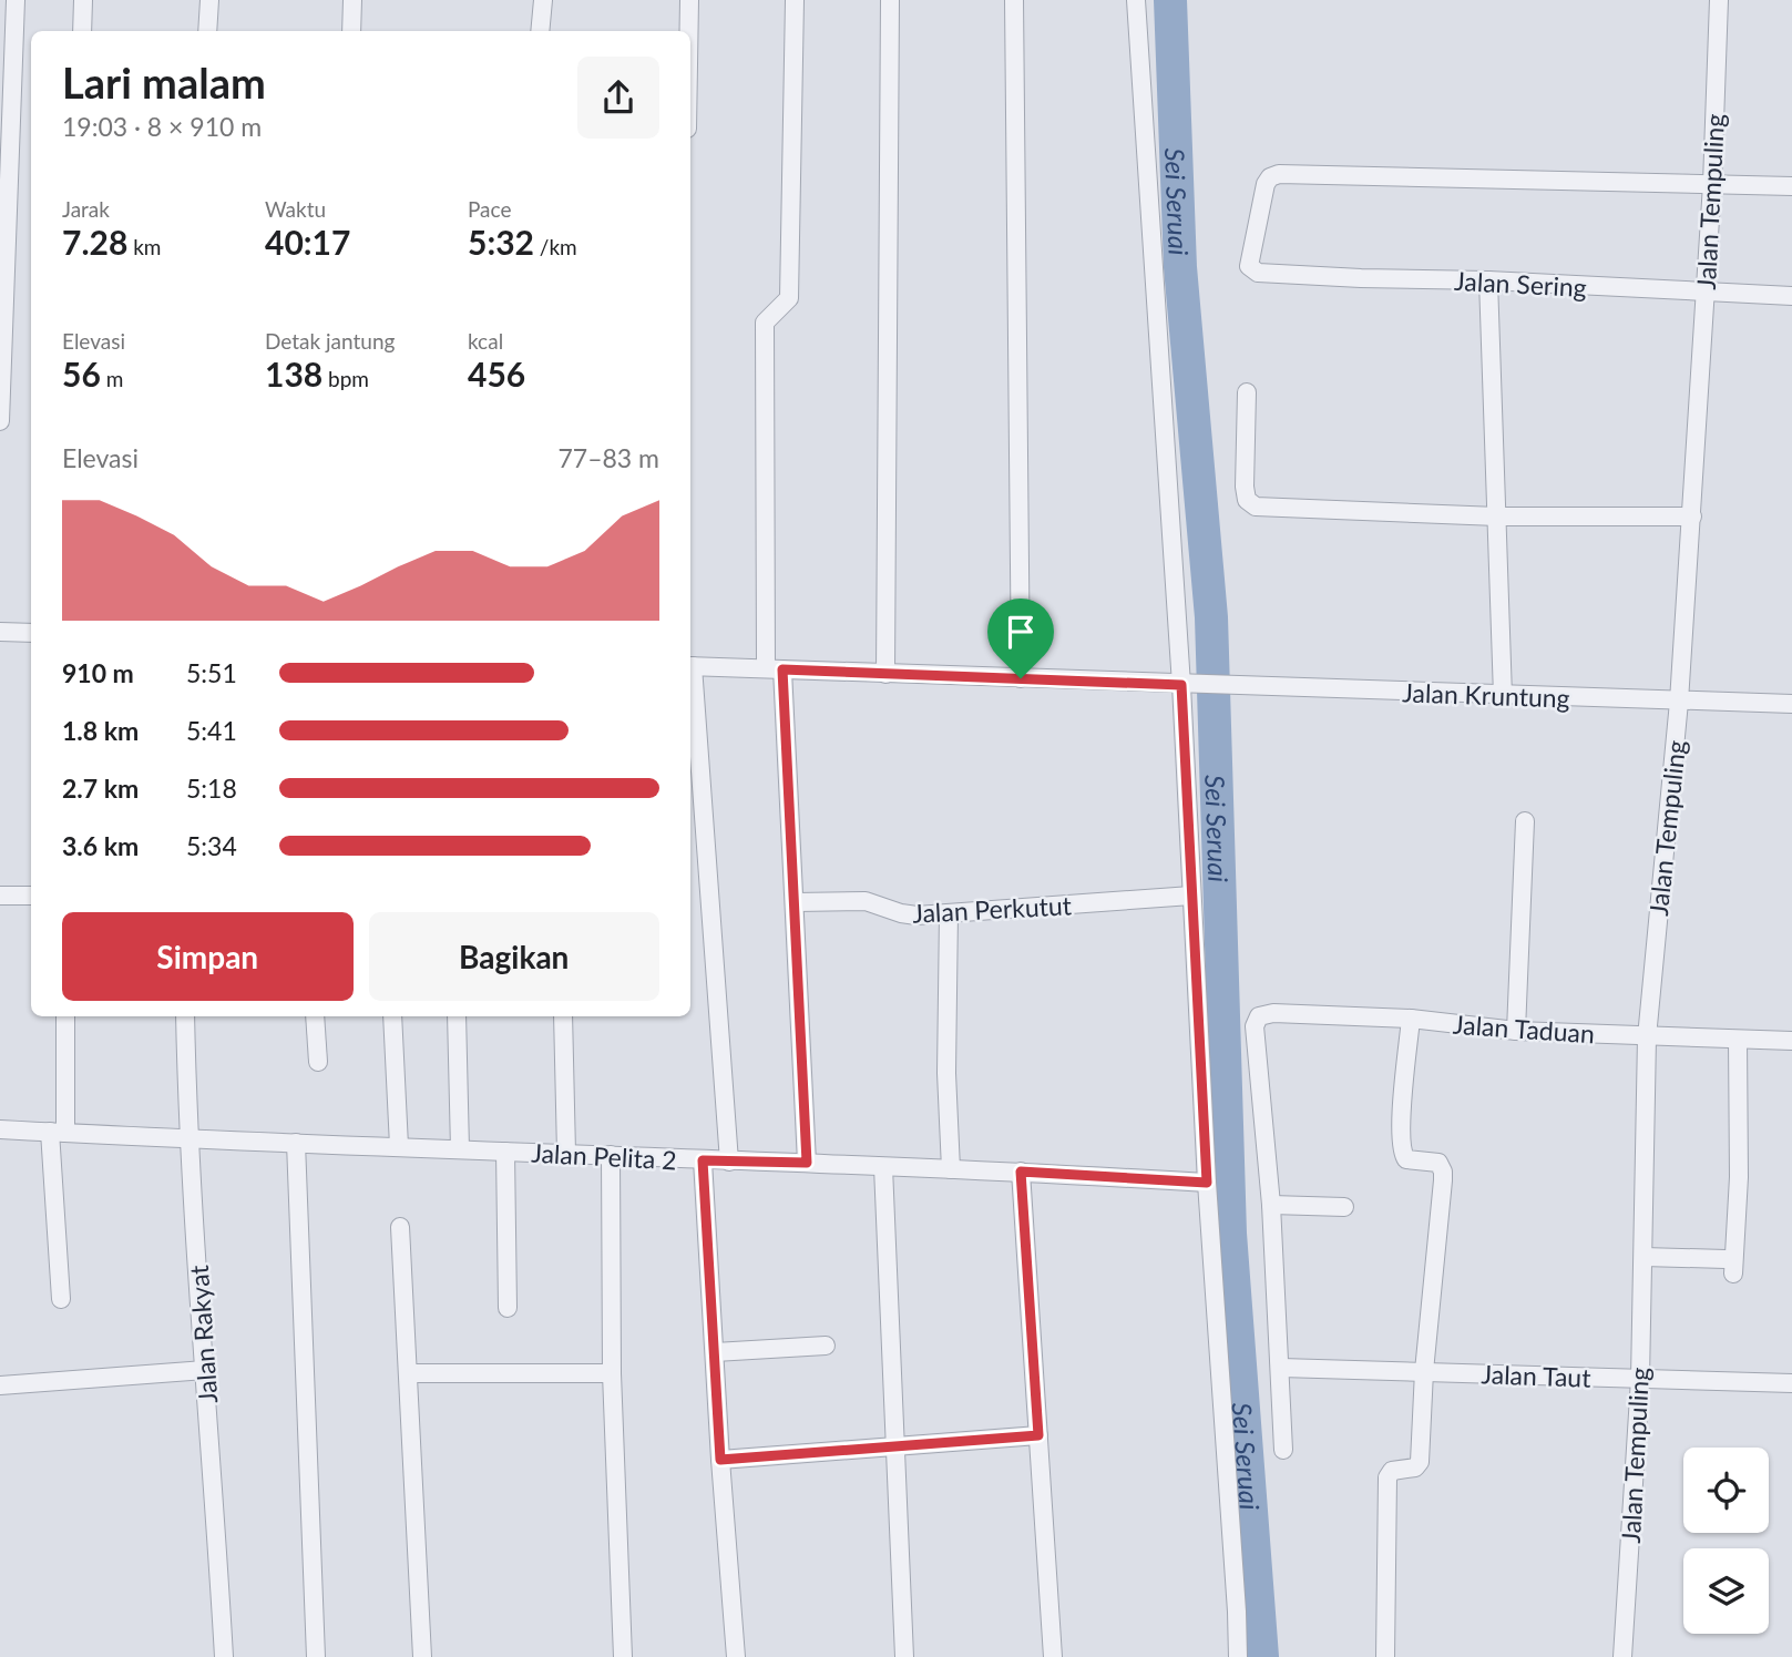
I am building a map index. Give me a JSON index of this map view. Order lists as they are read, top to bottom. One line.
{"streets":{"street":["Jalan Tempuling","Jalan Sering","Jalan Kruntung","Jalan Perkutut","Jalan Taduan","Jalan Pelita 2","Jalan Rakyat","Jalan Taut"]},"crossings":[["Jalan Tempuling","Jalan Sering"],["Jalan Tempuling","Jalan Kruntung"],["Jalan Tempuling","Jalan Taduan"],["Jalan Tempuling","Jalan Taut"],["Jalan Pelita 2","Jalan Rakyat"]],"water":["Sei Seruai"],"page":{"heading":["Lari malam","19:03 · 8 × 910 m"],"stats":[["Jarak","7.28 km"],["Waktu","40:17"],["Pace","5:32 /km"],["Elevasi","56 m"],["Detak jantung","138 bpm"],["kcal","456"]],"chart":["Elevasi","77–83 m"],"list":[{"name":"910 m","note":"5:51"},{"name":"1.8 km","note":"5:41"},{"name":"2.7 km","note":"5:18"},{"name":"3.6 km","note":"5:34"}],"buttons":["Simpan","Bagikan"]}}
